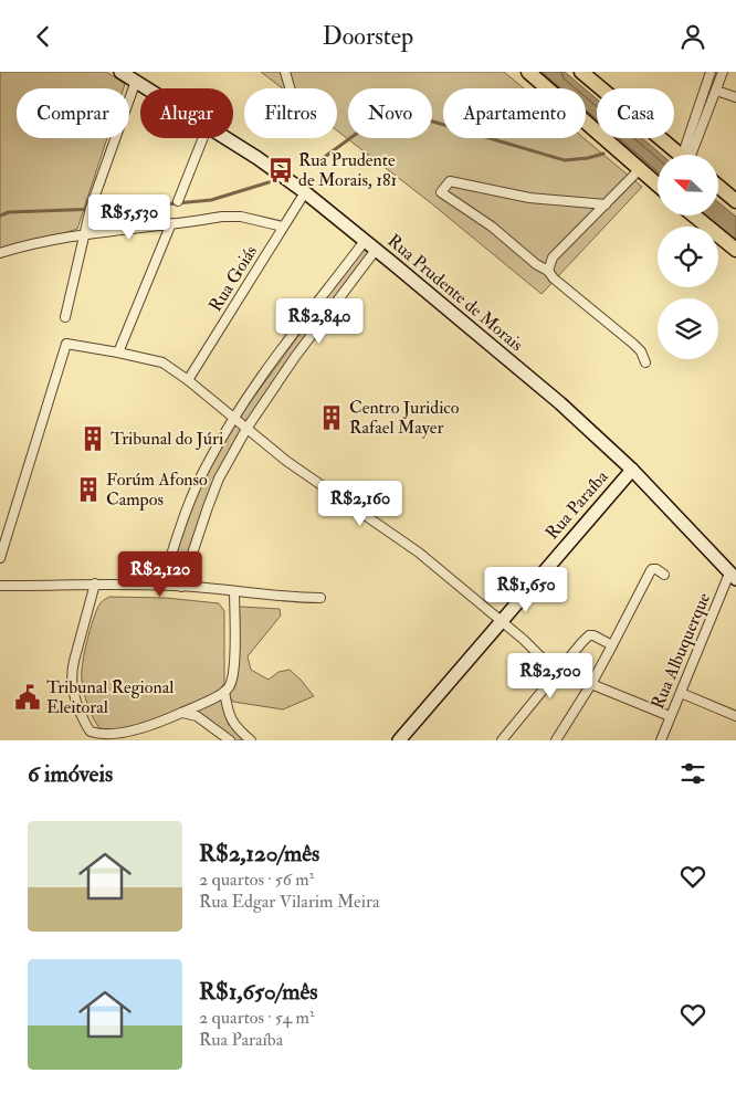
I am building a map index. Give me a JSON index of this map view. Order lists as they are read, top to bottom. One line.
{"streets":{"street":["Rua Goiás","Rua Prudente de Morais","Rua Paraíba","Rua Albuquerque"]},"crossings":[["Rua Goiás","Rua Prudente de Morais"],["Rua Prudente de Morais","Rua Paraíba"],["Rua Prudente de Morais","Rua Albuquerque"]],"places":{"bus stop":["Rua Prudente de Morais, 181"],"building":["Centro Juridico Rafael Mayer","Tribunal do Júri","Forúm Afonso Campos"],"public building":["Tribunal Regional Eleitoral"]},"north":"top left","page":{"header":"Doorstep","chip":["Comprar","Alugar","Filtros","Novo","Apartamento","Casa"],"price":["R$5,530","R$2,840","R$2,160","R$2,120","R$1,650","R$2,500"],"heading":"6 imóveis","list":[{"name":"R$2,120/mês","note":"2 quartos · 56 m² · Rua Edgar Vilarim Meira"},{"name":"R$1,650/mês","note":"2 quartos · 54 m² · Rua Paraíba"}]}}
